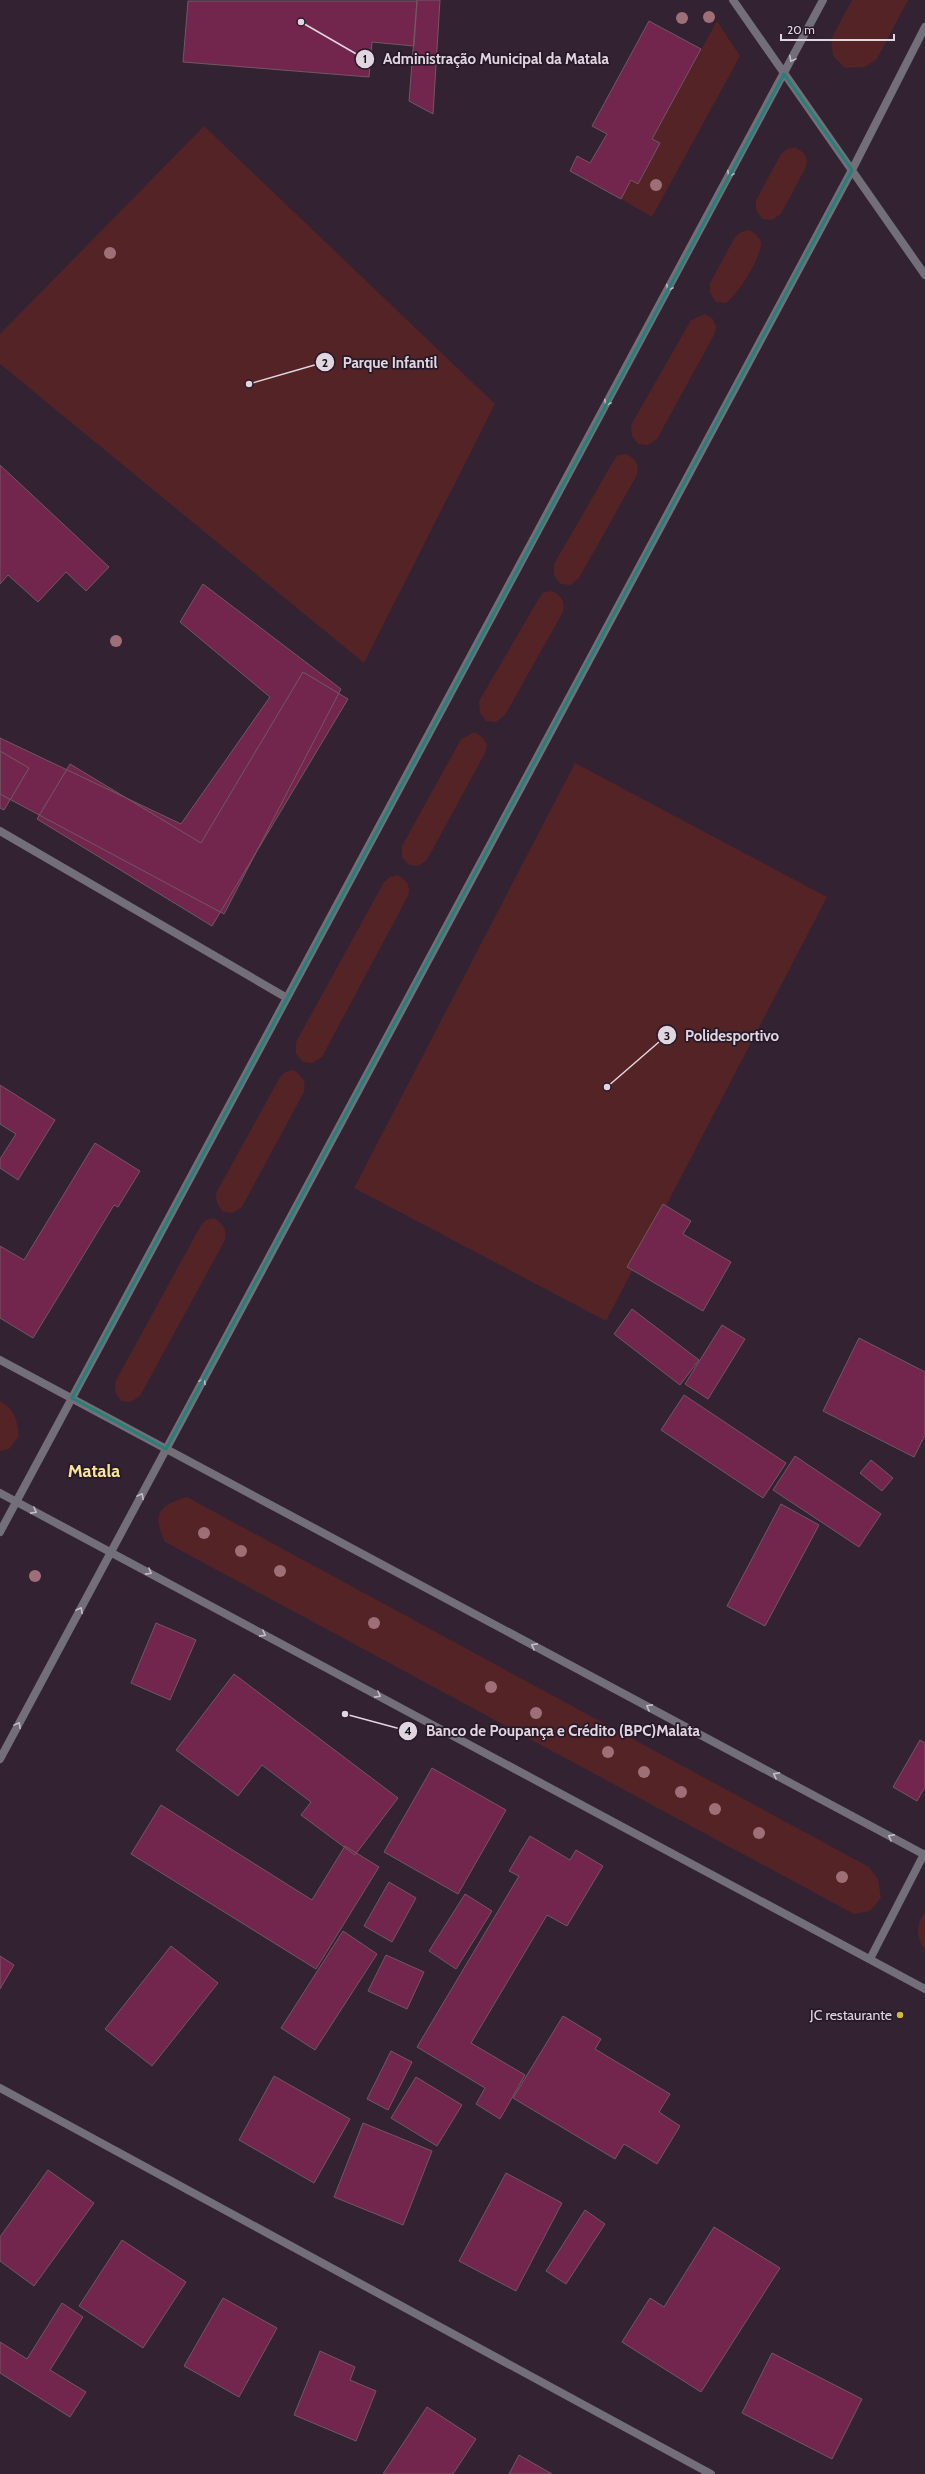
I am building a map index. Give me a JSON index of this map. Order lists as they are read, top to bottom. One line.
{"districts":["Matala"],"places":["Administração Municipal da Matala","Parque Infantil","Polidesportivo","Banco de Poupança e Crédito (BPC)Malata","JC restaurante"],"scale_bar":"20 m"}
